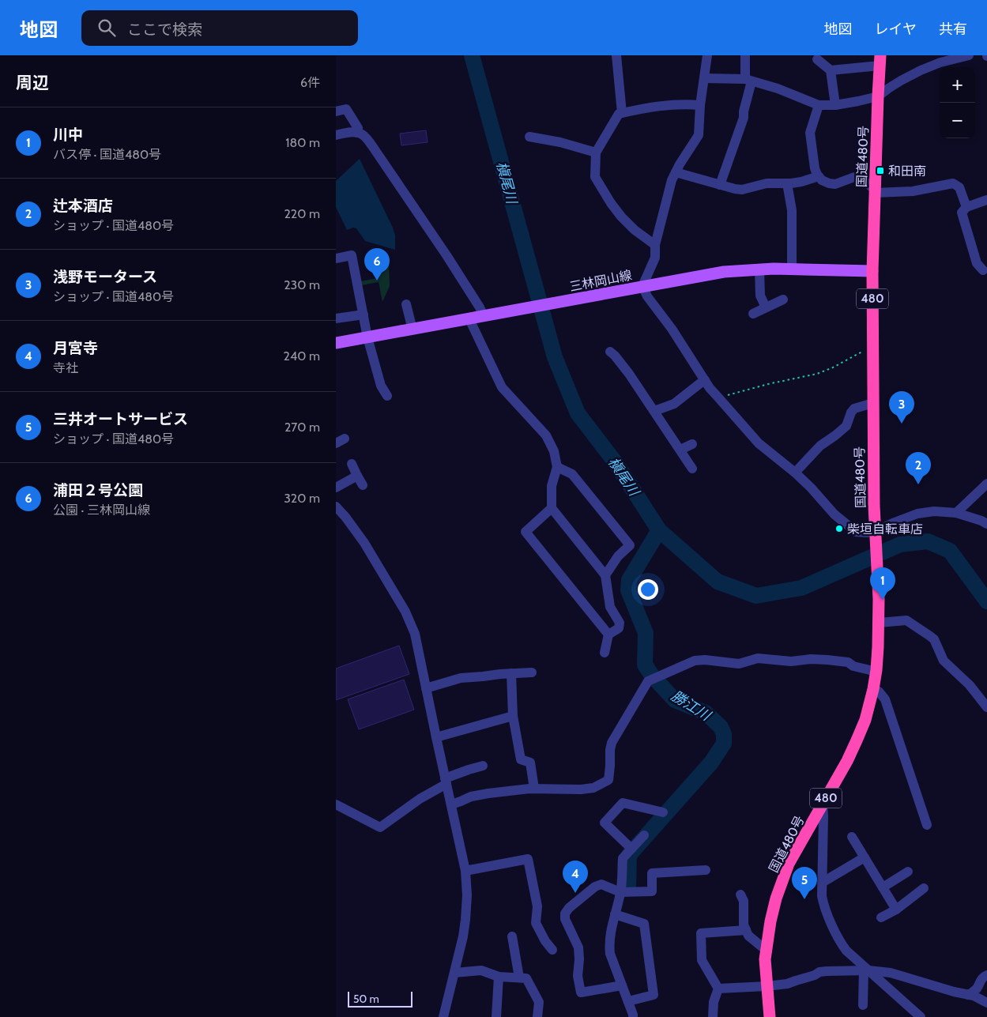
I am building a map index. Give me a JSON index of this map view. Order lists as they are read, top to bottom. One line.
{"streets":{"highway":["国道480号","480"],"main road":["三林岡山線"]},"crossings":[["国道480号","三林岡山線"]],"water":["槇尾川","勝江川"],"places":{"transit":["和田南"],"other":["柴垣自転車店"]},"scale_bar":"50 m","page":{"header":"地図","search":"ここで検索","nav":["地図","レイヤ","共有"],"heading":["周辺","6件"],"map_buttons":["+","−"],"list":[{"mark":"1","name":"川中","note":"バス停 · 国道480号","value":"180 m"},{"mark":"2","name":"辻本酒店","note":"ショップ · 国道480号","value":"220 m"},{"mark":"3","name":"浅野モータース","note":"ショップ · 国道480号","value":"230 m"},{"mark":"4","name":"月宮寺","note":"寺社","value":"240 m"},{"mark":"5","name":"三井オートサービス","note":"ショップ · 国道480号","value":"270 m"},{"mark":"6","name":"浦田２号公園","note":"公園 · 三林岡山線","value":"320 m"}],"pins":["6","3","2","1","4","5"],"scale":"50 m"}}
